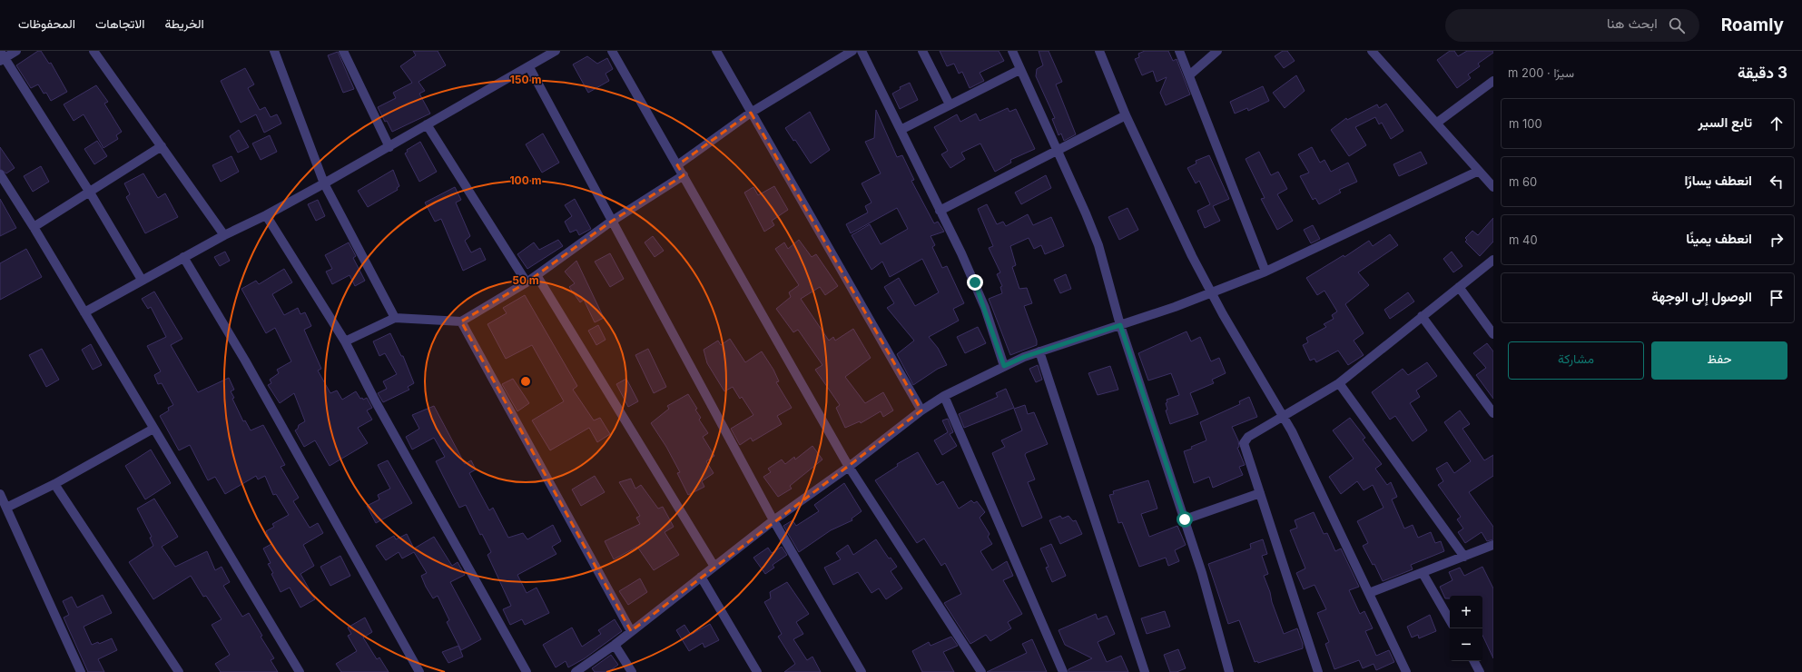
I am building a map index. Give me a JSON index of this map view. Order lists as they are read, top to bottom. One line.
{"page":{"header":"Roamly","search":"ابحث هنا","nav":["الخريطة","الاتجاهات","المحفوظات"],"heading":["3 دقيقة","سيرًا · 200 m"],"list":[["تابع السير","100 m"],["انعطف يسارًا","60 m"],["انعطف يمينًا","40 m"],"الوصول إلى الوجهة"],"buttons":["حفظ","مشاركة"],"map_buttons":["+","−"]},"rings":["150 m","100 m","50 m"]}
